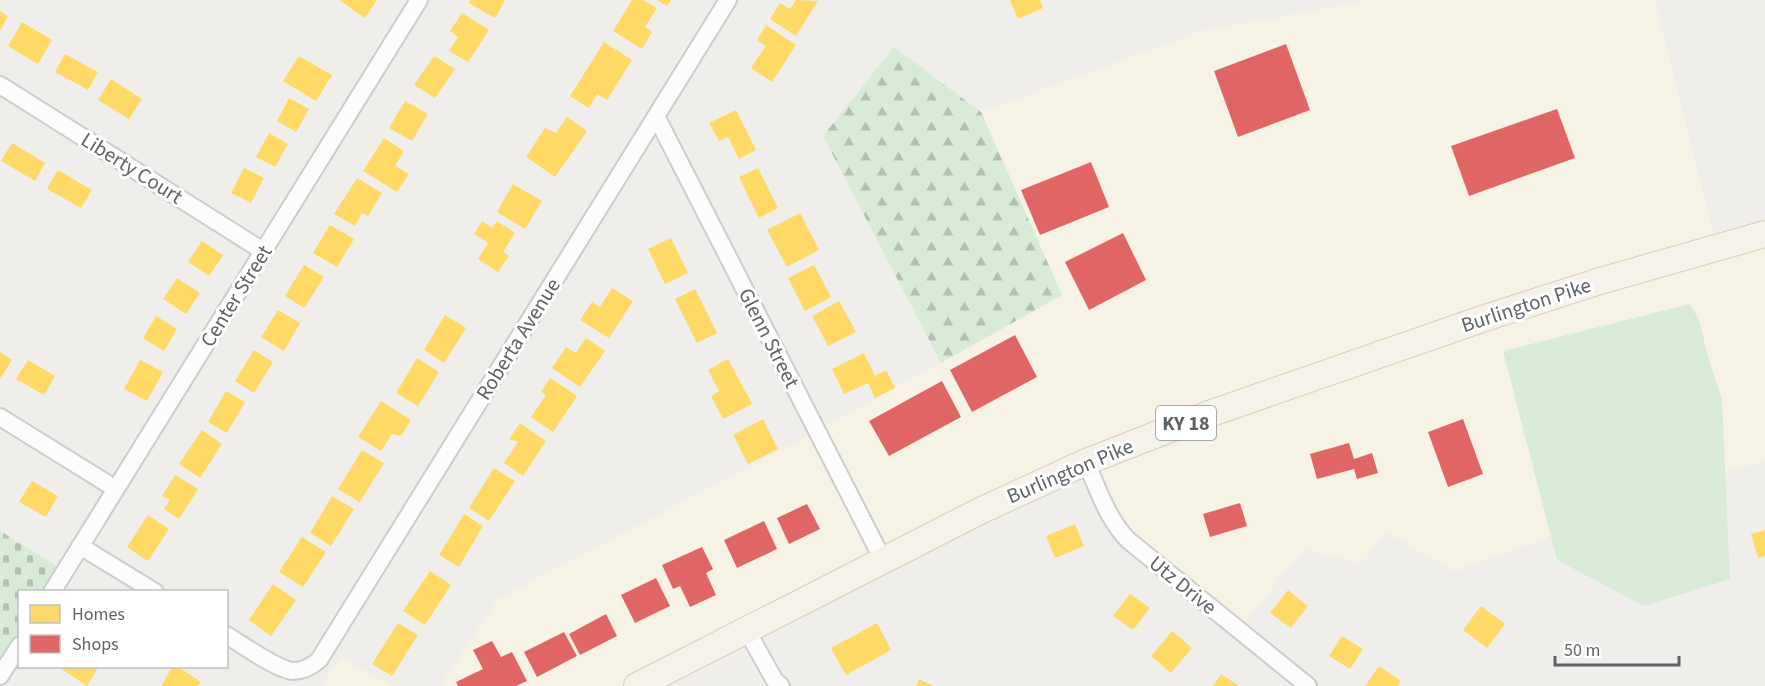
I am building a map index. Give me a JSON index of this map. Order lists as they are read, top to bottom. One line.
{"streets":{"main road":["Burlington Pike","KY 18"],"street":["Liberty Court","Center Street","Glenn Street","Roberta Avenue","Utz Drive"]},"crossings":[["Liberty Court","Center Street"],["Burlington Pike","Glenn Street"],["Burlington Pike","Utz Drive"],["Glenn Street","Roberta Avenue"]],"legend":["Homes","Shops"],"scale_bar":"50 m"}
